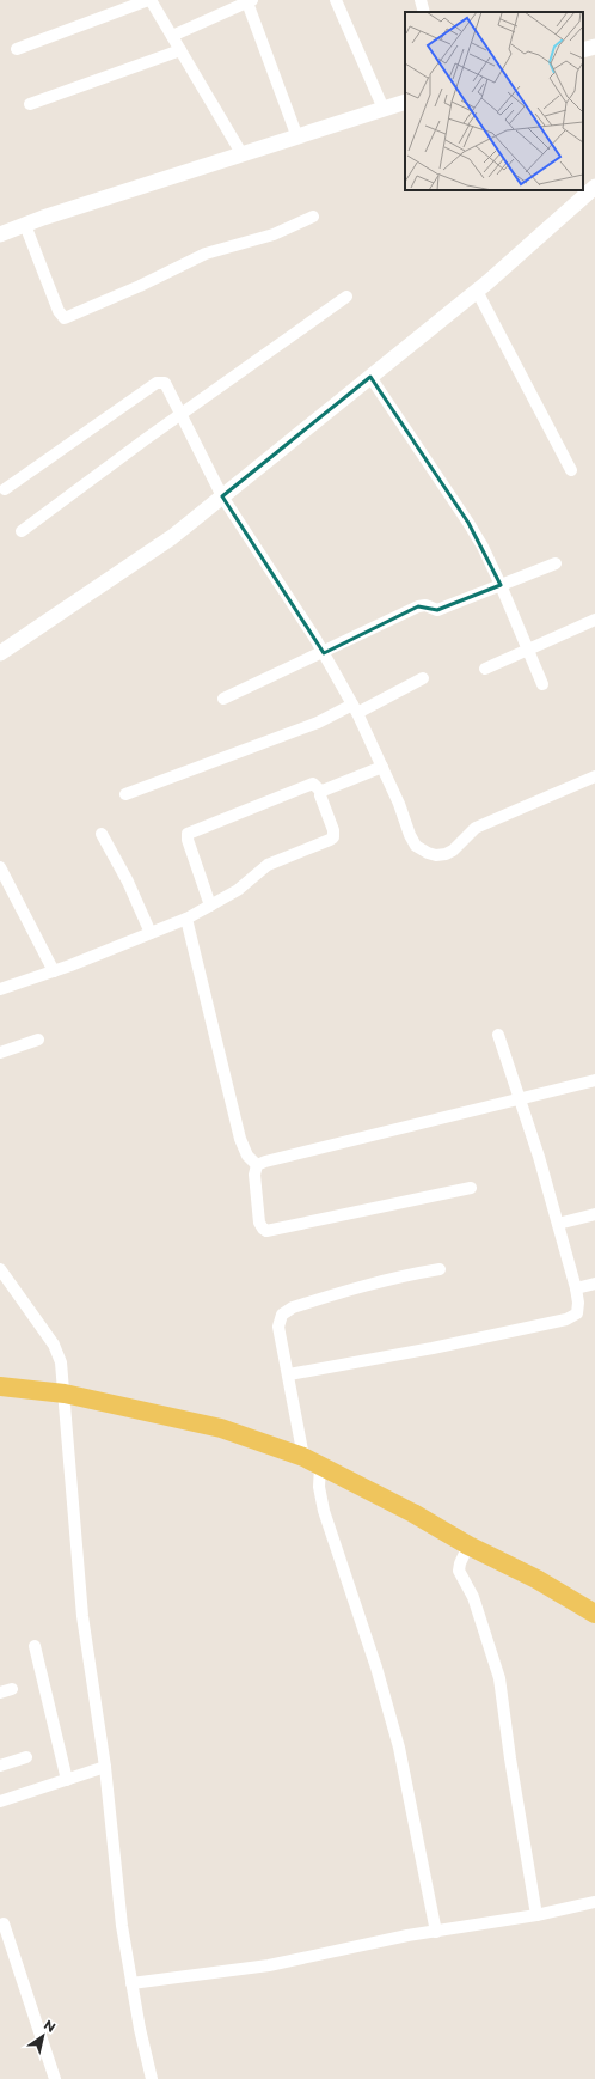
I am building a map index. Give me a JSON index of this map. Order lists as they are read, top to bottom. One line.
{"north":"top right"}
